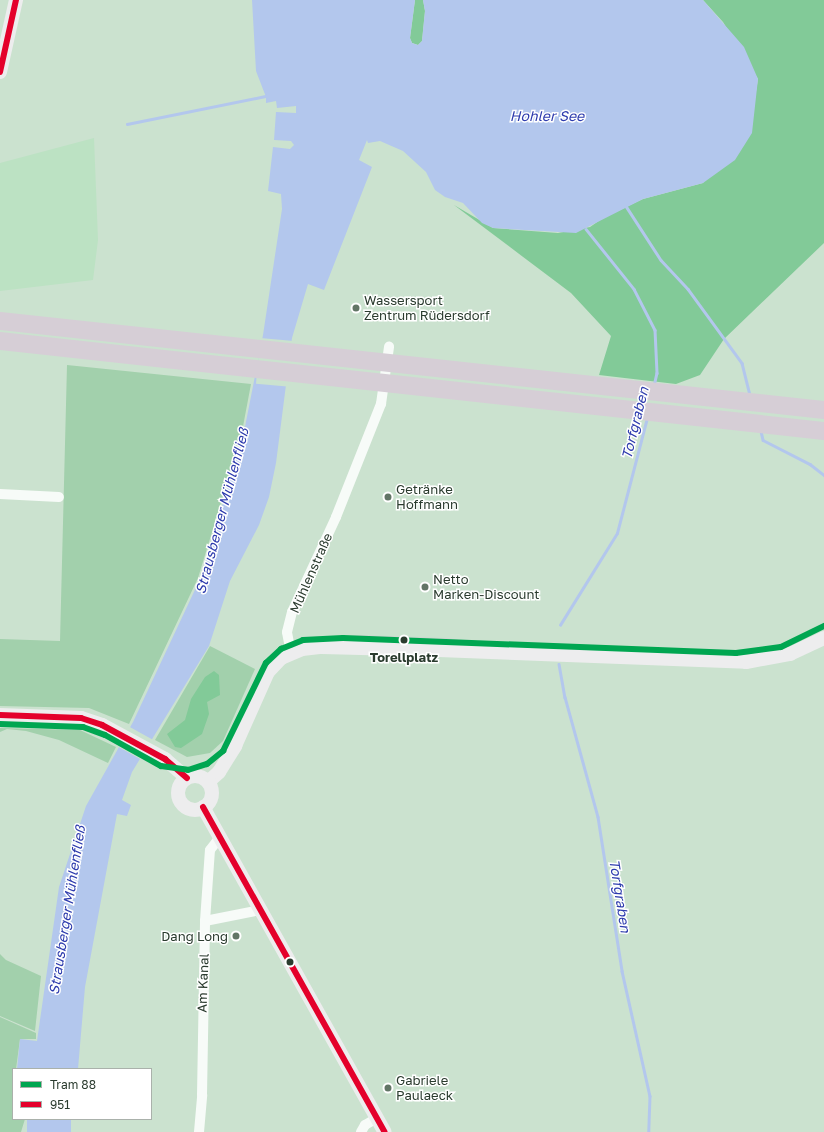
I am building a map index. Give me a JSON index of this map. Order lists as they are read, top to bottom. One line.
{"streets":{"street":["Mühlenstraße","Am Kanal"]},"water":["Hohler See","Torfgraben","Strausberger Mühlenfließ"],"places":["Wassersport Zentrum Rüdersdorf","Getränke Hoffmann","Netto Marken-Discount","Torellplatz","Dang Long","Gabriele Paulaeck"],"lines":["transit line 951","tram line 88"],"legend":["Tram 88","951"]}
